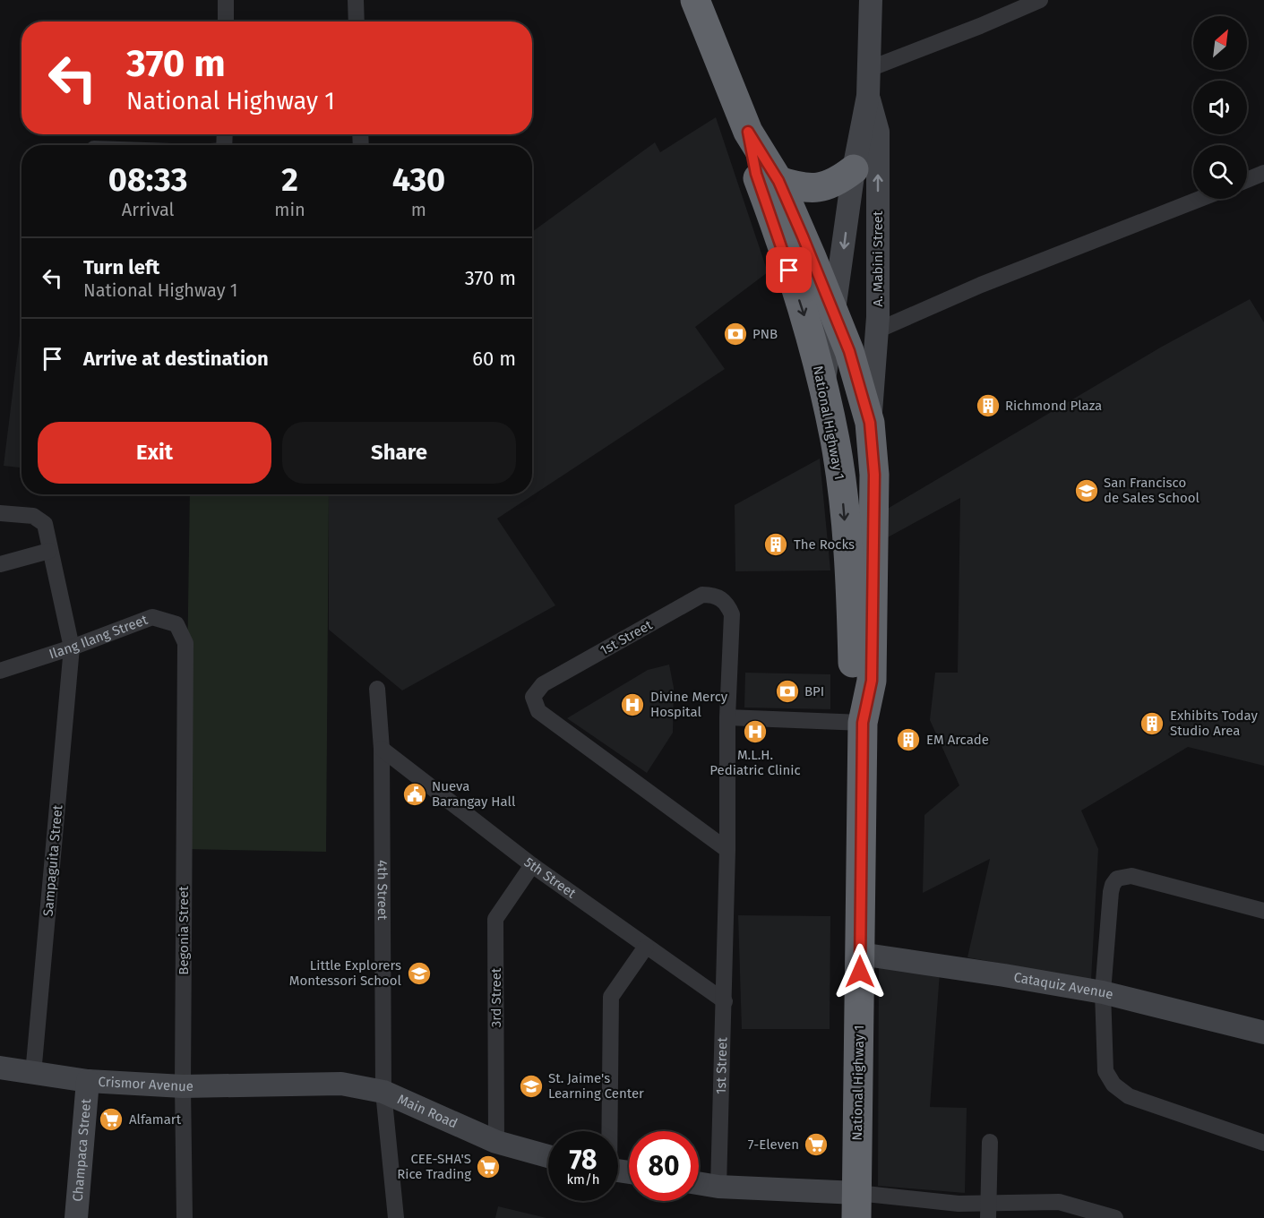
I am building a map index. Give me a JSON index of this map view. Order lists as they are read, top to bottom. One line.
{"streets":{"highway":["National Highway 1"],"street":["A. Mabini Street","Ilang Ilang Street","1st Street","Sampaguita Street","5th Street","4th Street","Begonia Street","Cataquiz Avenue","3rd Street","Crismor Avenue","Main Road","Champaca Street"]},"crossings":[["A. Mabini Street","National Highway 1"],["National Highway 1","Cataquiz Avenue"],["Ilang Ilang Street","Sampaguita Street"],["Ilang Ilang Street","Begonia Street"],["1st Street","5th Street"],["Sampaguita Street","Crismor Avenue"],["5th Street","4th Street"],["5th Street","3rd Street"],["4th Street","Main Road"],["Begonia Street","Crismor Avenue"],["3rd Street","Main Road"],["Crismor Avenue","Main Road"],["Crismor Avenue","Champaca Street"]],"places":{"bank":["PNB","BPI"],"building":["Richmond Plaza","The Rocks","Exhibits Today Studio Area","EM Arcade"],"school or university":["San Francisco de Sales School","Little Explorers Montessori School","St. Jaime's Learning Center"],"hospital":["Divine Mercy Hospital","M.L.H. Pediatric Clinic"],"public building":["Nueva Barangay Hall"],"supermarket":["Alfamart","7-Eleven","CEE-SHA'S Rice Trading"]},"north":"top right","page":{"turn":["370 m","National Highway 1"],"eta":["08:33","Arrival","2","min","430","m"],"list":[{"name":"Turn left","note":"National Highway 1","value":"370 m"},{"name":"Arrive at destination","value":"60 m"}],"buttons":["Exit","Share"],"speed":"78 km/h","limit":"80"}}
